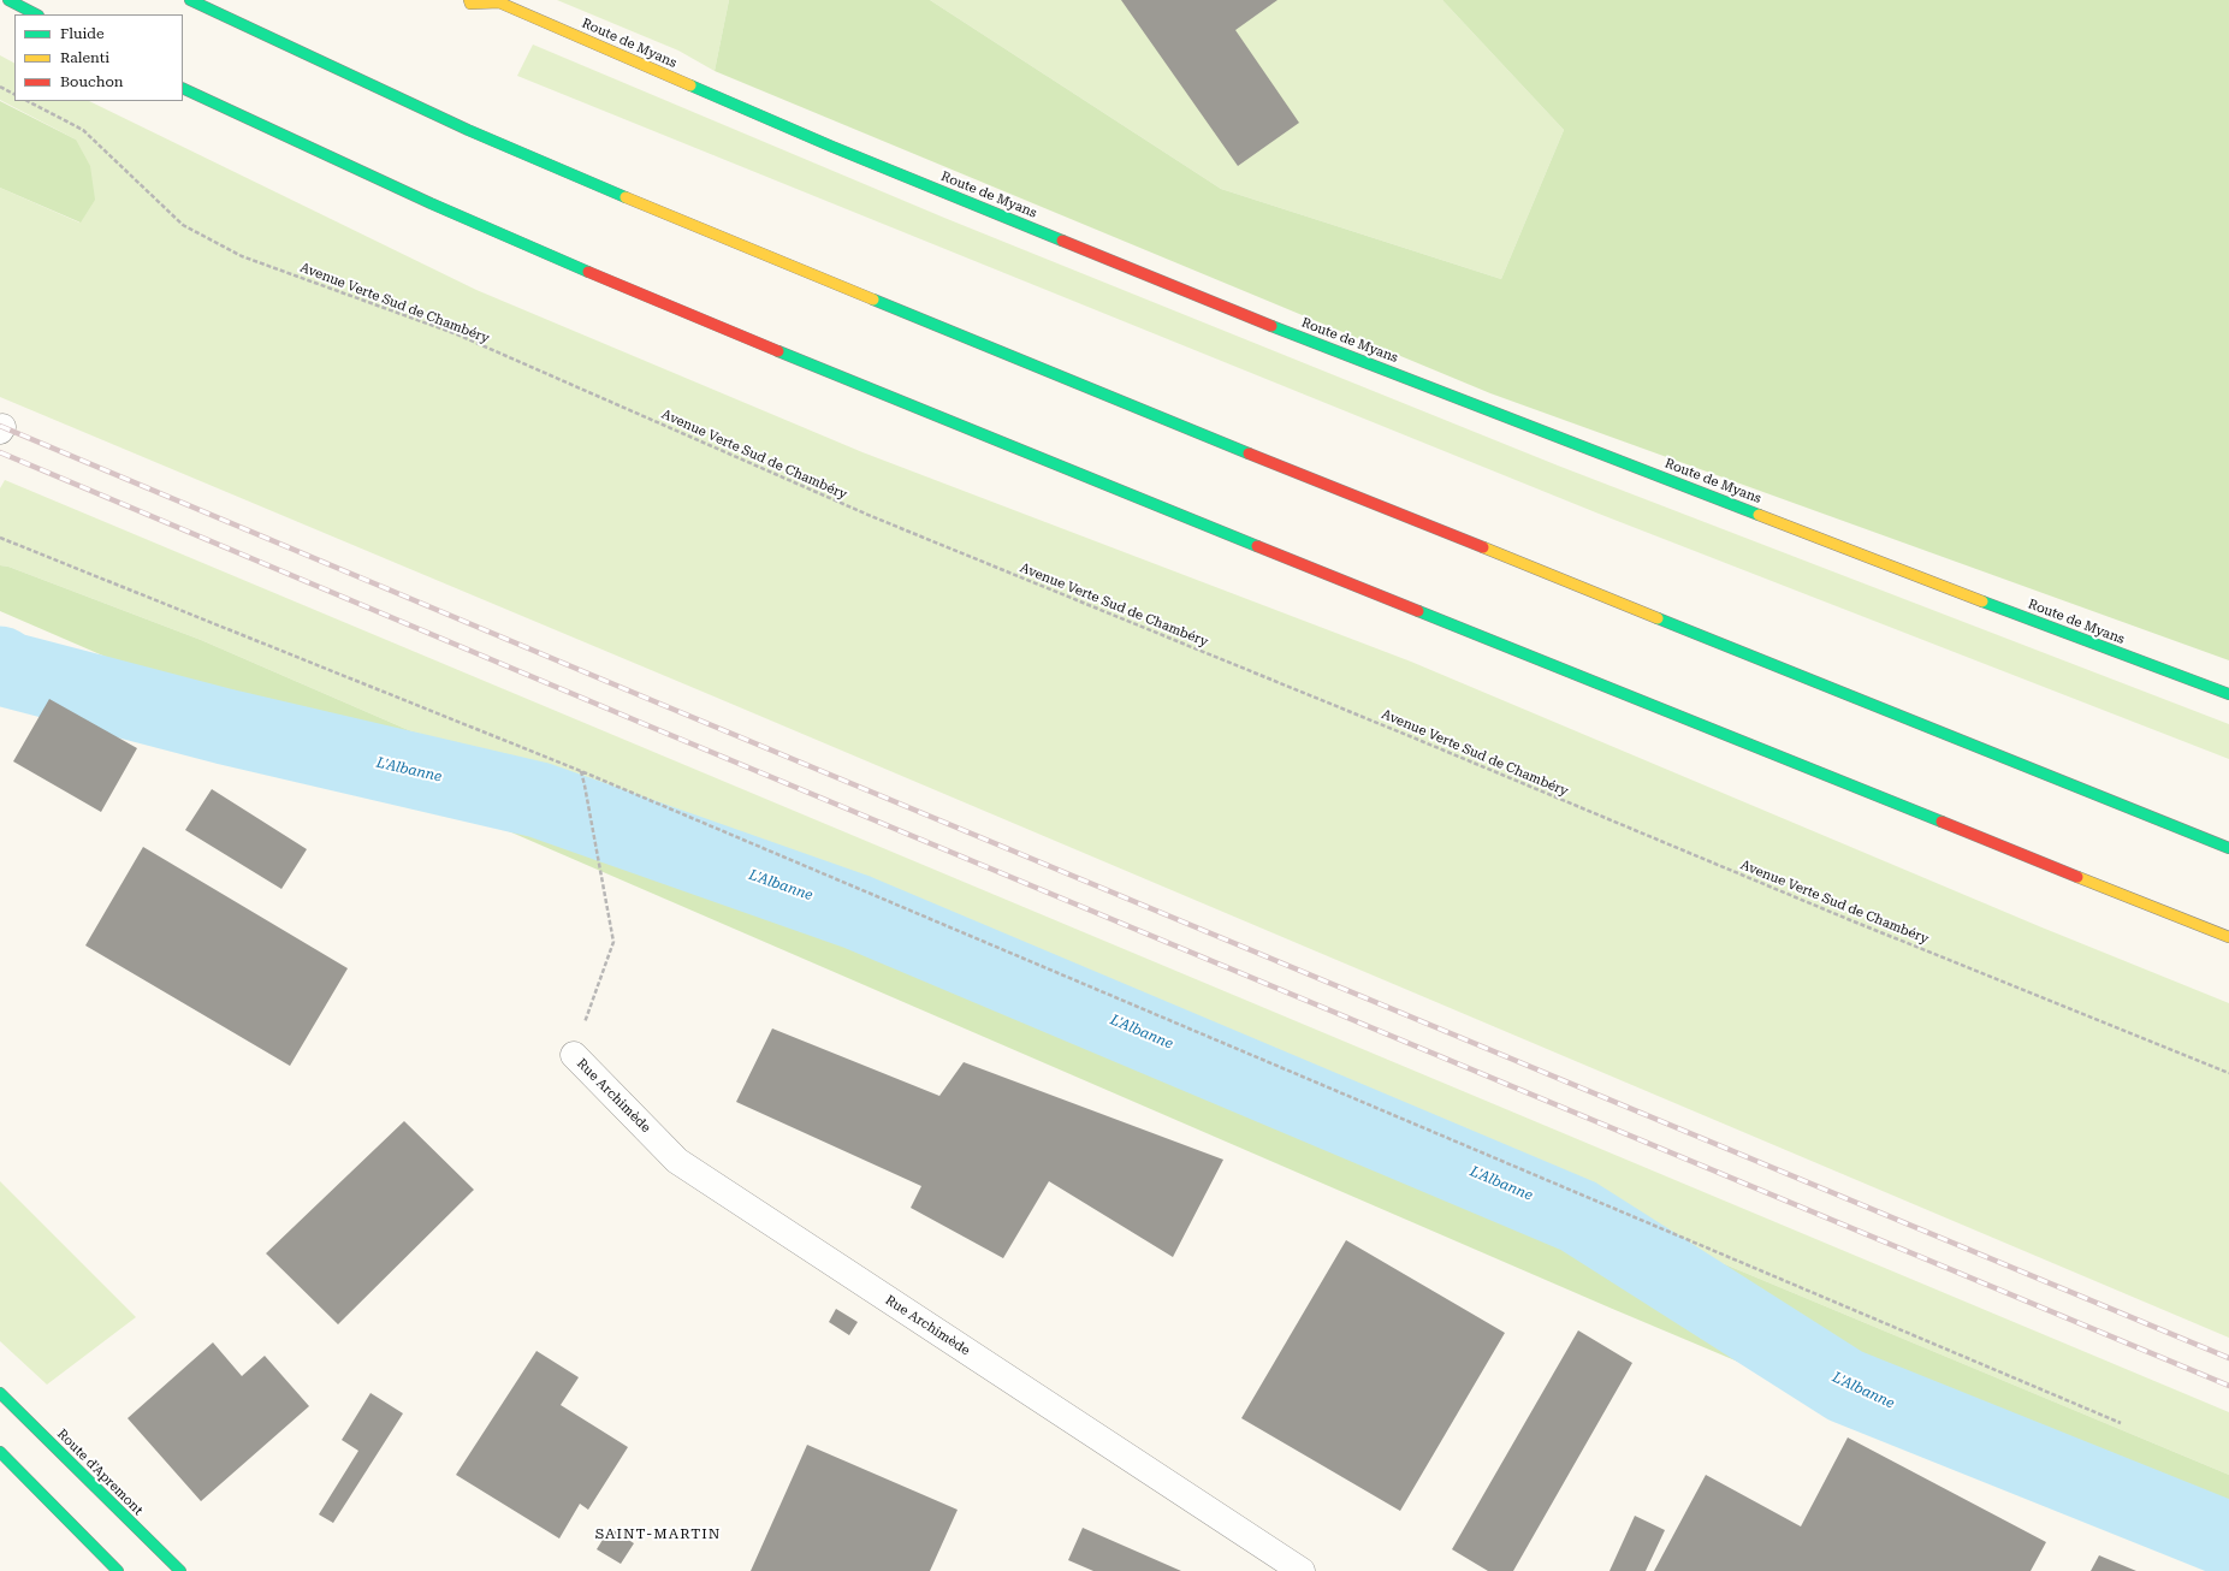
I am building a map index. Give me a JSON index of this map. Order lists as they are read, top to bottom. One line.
{"streets":{"main road":["Route de Myans","Route d'Apremont"],"street":["Rue Archimède"],"path":["Avenue Verte Sud de Chambéry"]},"districts":["SAINT-MARTIN"],"water":["L'Albanne"],"legend":["Fluide","Ralenti","Bouchon"]}
